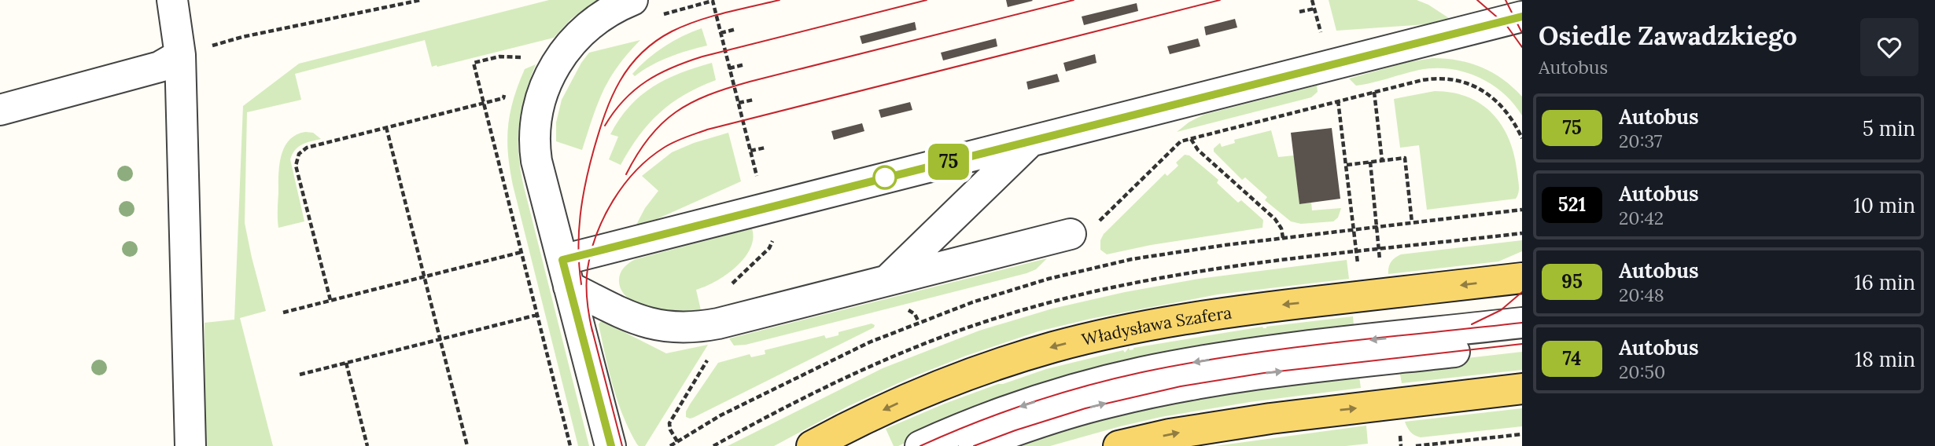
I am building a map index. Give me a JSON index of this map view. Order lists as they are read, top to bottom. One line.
{"streets":{"main road":["Władysława Szafera"]},"lines":["bus line 75"],"page":{"on_map":"75","heading":["Osiedle Zawadzkiego","Autobus"],"list":[{"mark":"75","name":"Autobus","note":"20:37","value":"5 min"},{"mark":"521","name":"Autobus","note":"20:42","value":"10 min"},{"mark":"95","name":"Autobus","note":"20:48","value":"16 min"},{"mark":"74","name":"Autobus","note":"20:50","value":"18 min"}]}}
